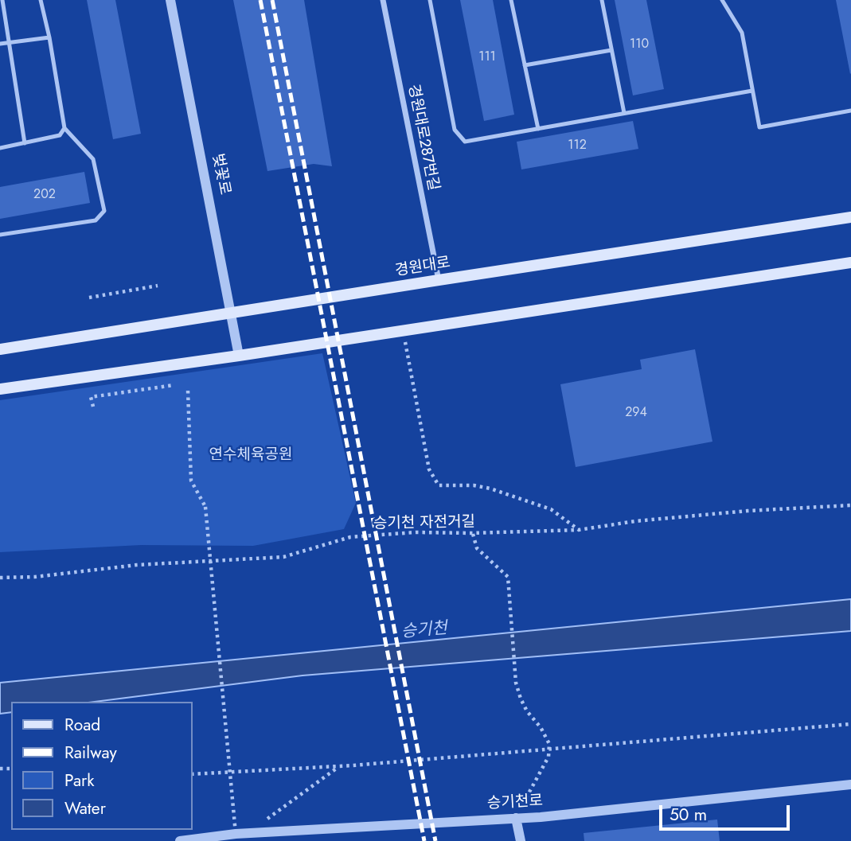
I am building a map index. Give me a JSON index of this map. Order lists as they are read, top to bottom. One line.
{"streets":{"main road":["경원대로"],"street":["경원대로287번길","벚꽃로","승기천로"],"path":["승기천 자전거길"]},"crossings":[["경원대로287번길","경원대로"],["벚꽃로","경원대로"]],"water":["승기천"],"parks":["연수체육공원"],"house_numbers":["110","111","112","202","294"],"legend":["Road","Railway","Park","Water"],"scale_bar":"50 m"}
